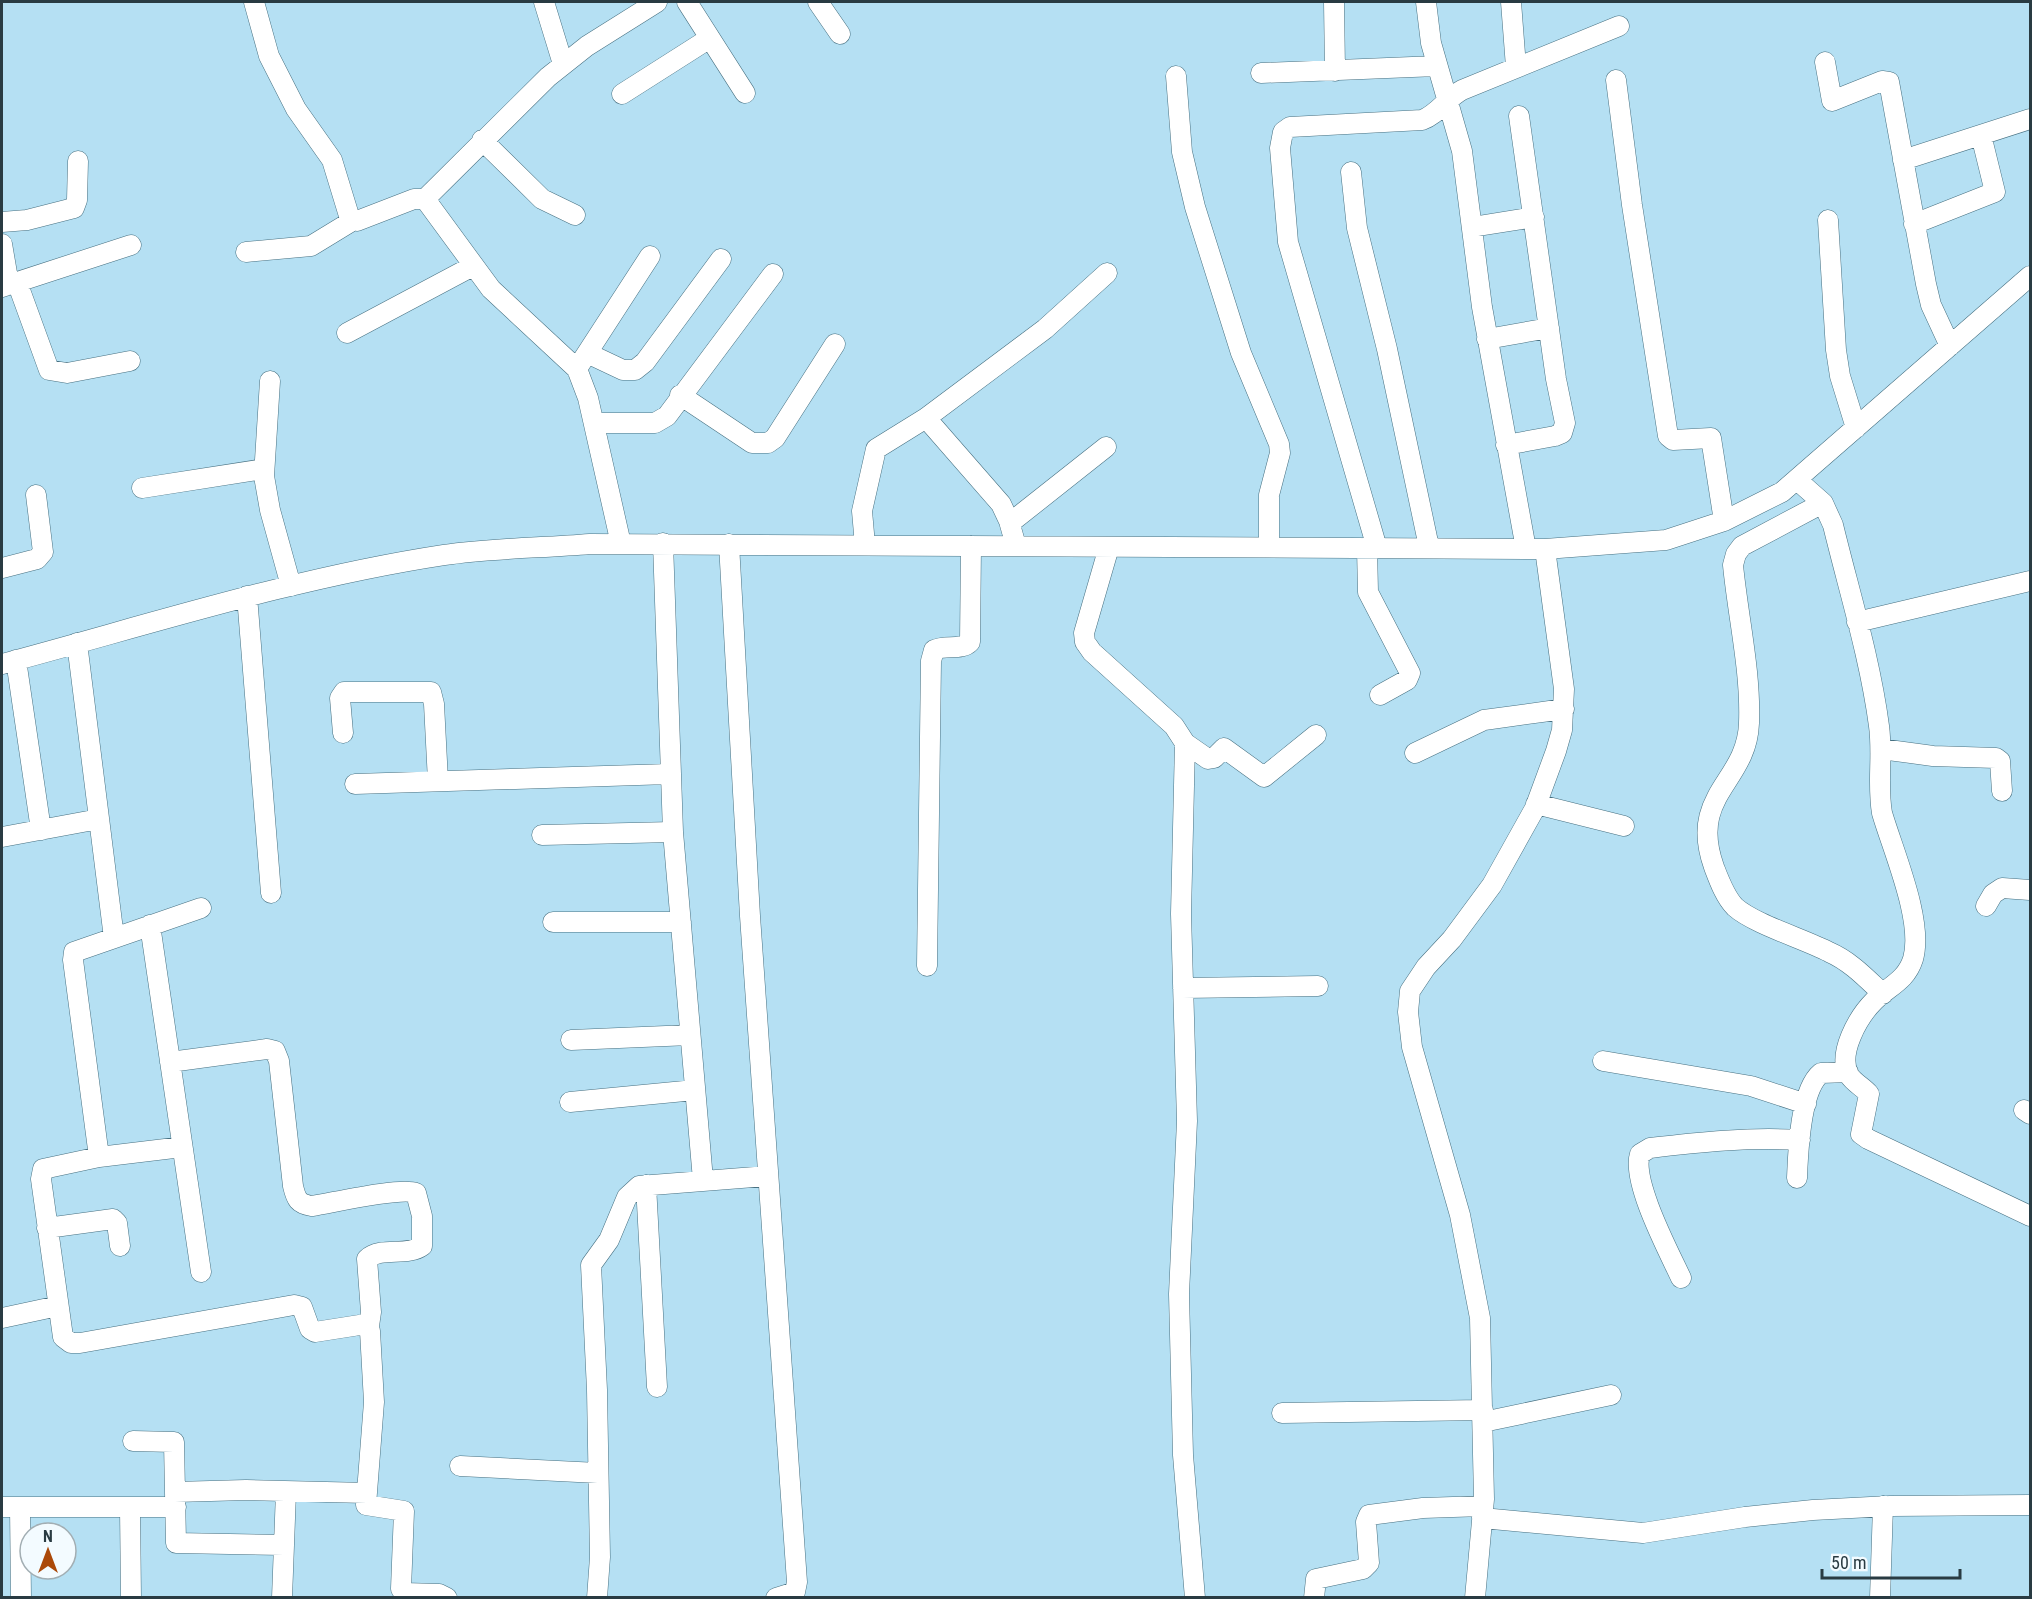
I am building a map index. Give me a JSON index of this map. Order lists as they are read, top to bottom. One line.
{"scale_bar":"50 m","north":"top"}
